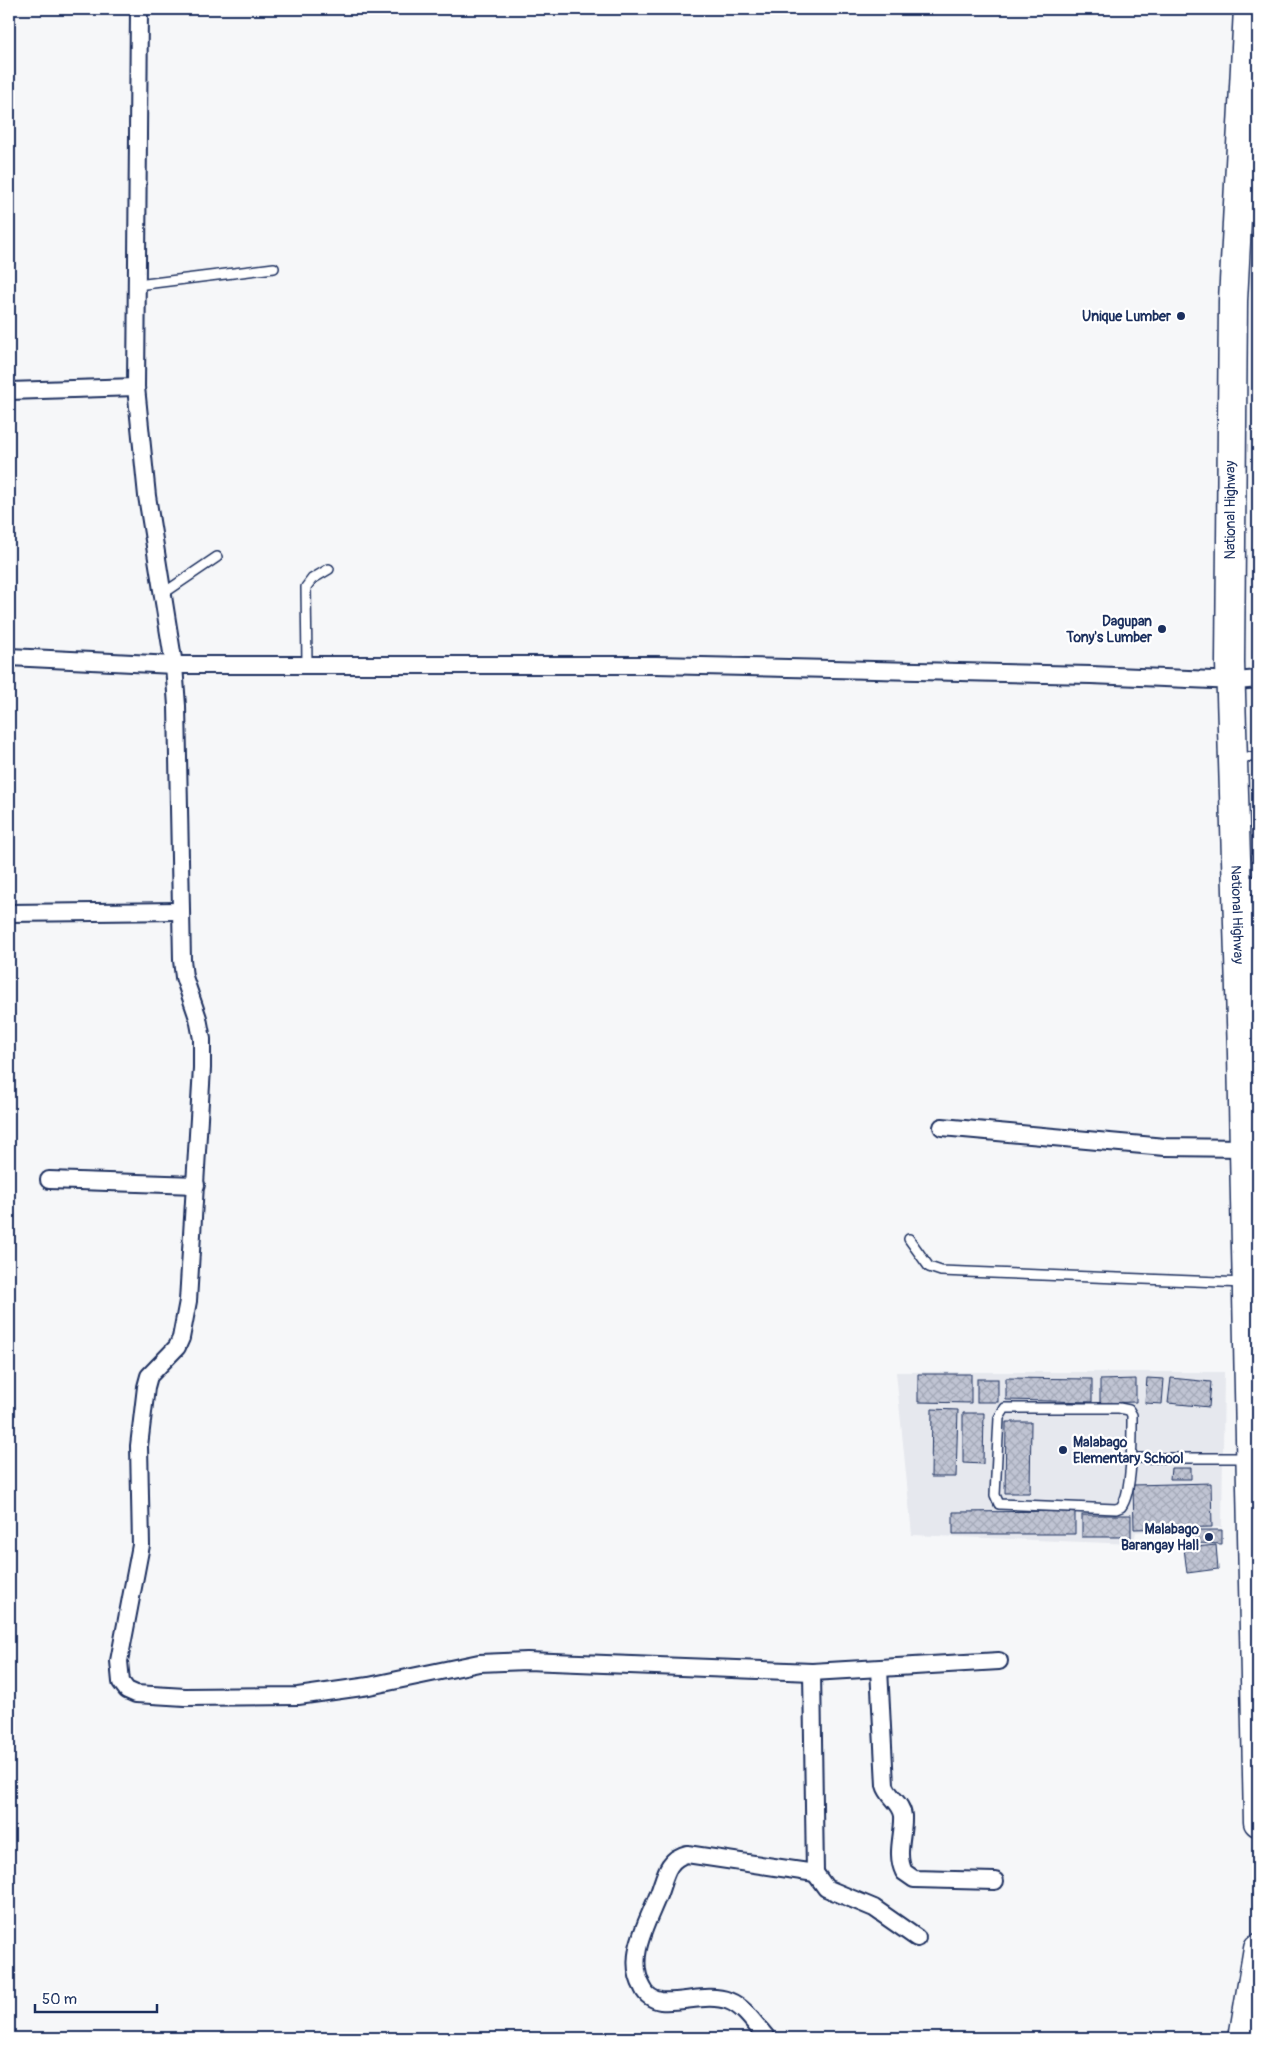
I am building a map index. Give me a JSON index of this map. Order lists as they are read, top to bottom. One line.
{"streets":{"highway":["National Highway"]},"places":["Unique Lumber","Dagupan Tony's Lumber","Malabago Elementary School","Malabago Barangay Hall"],"scale_bar":"50 m"}
